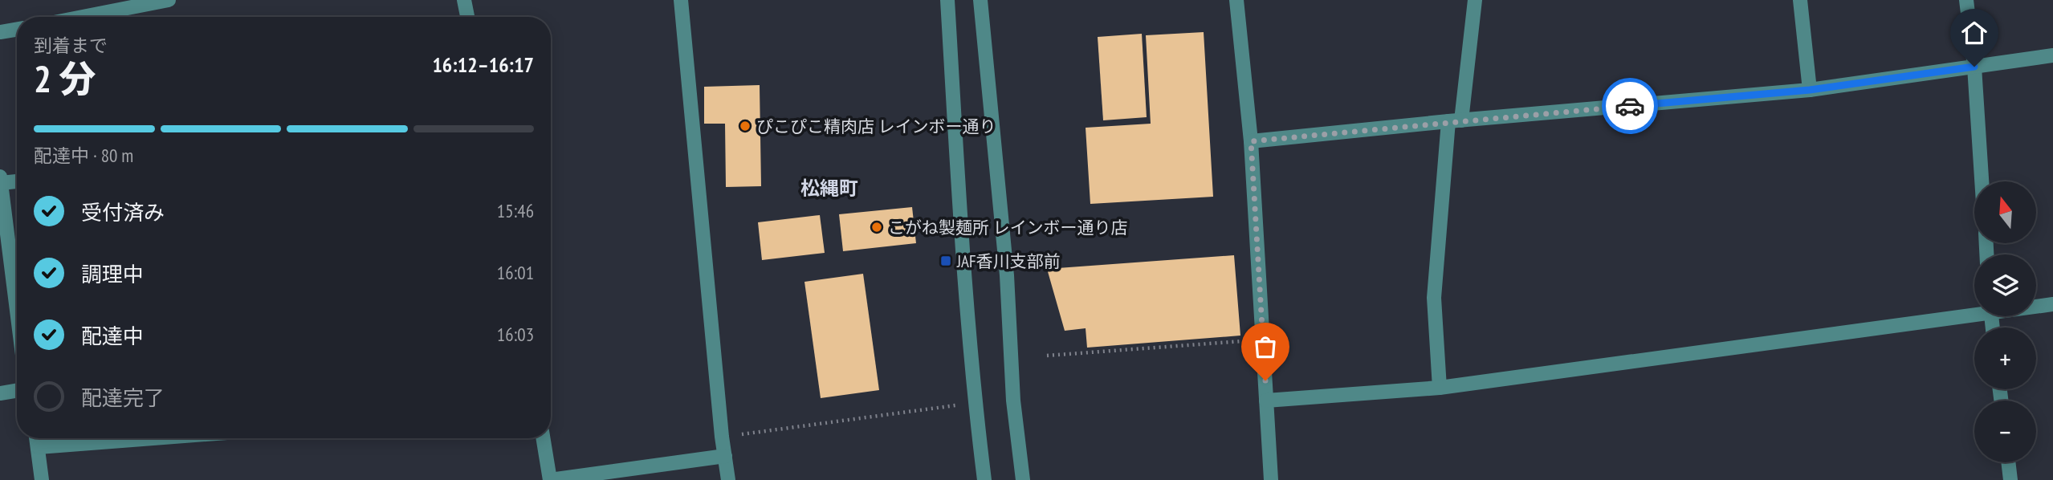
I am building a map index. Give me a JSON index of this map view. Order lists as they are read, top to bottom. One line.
{"districts":["松縄町"],"places":{"other":["ぴこぴこ精肉店 レインボー通り","こがね製麺所 レインボー通り店"],"transit":["JAF香川支部前"]},"north":"top","page":{"heading":["2 分","到着まで","16:12–16:17"],"bar":"配達中 · 80 m","list":[["受付済み","15:46"],["調理中","16:01"],["配達中","16:03"],"配達完了"],"map_buttons":["+","−"]}}
